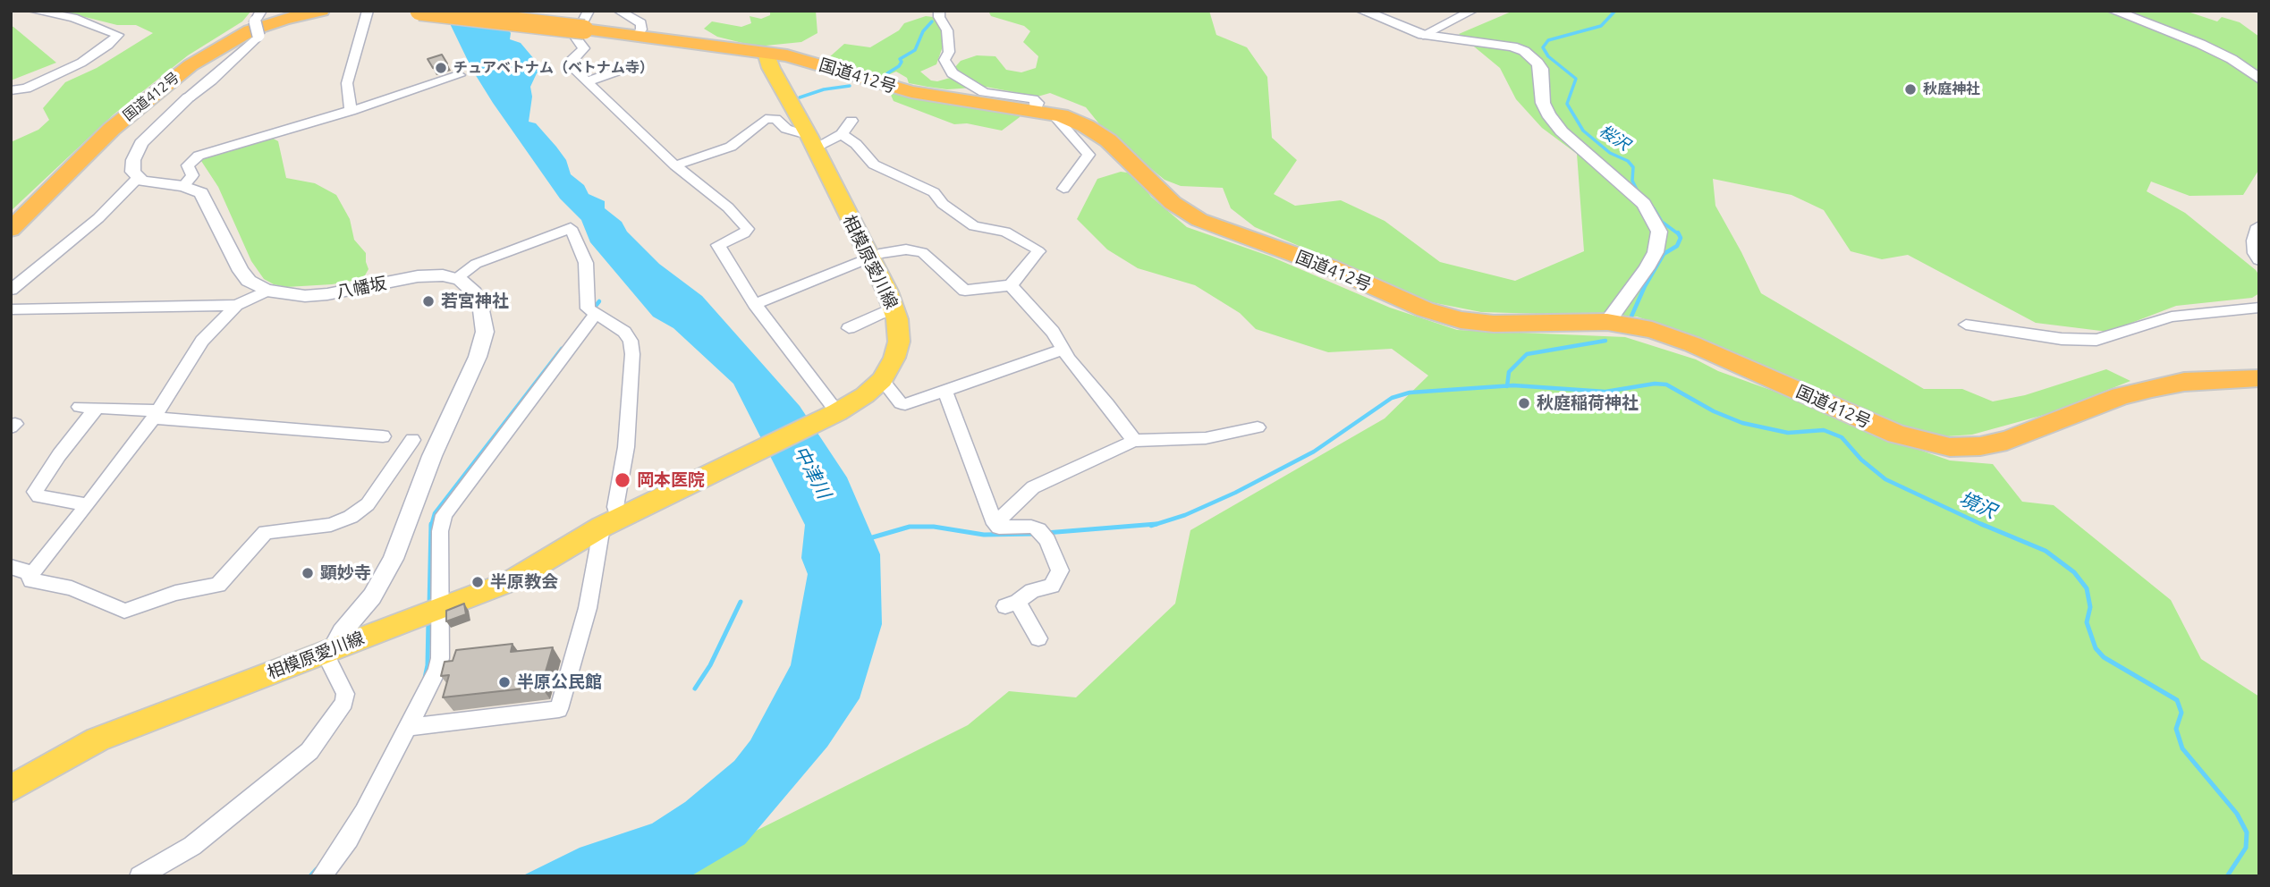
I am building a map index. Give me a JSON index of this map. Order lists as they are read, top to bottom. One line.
{"streets":{"highway":["国道412号"],"main road":["相模原愛川線"],"street":["八幡坂"]},"crossings":[["国道412号","相模原愛川線"]],"water":["桜沢","中津川","境沢"],"places":["チュアベトナム（ベトナム寺）","秋庭神社","若宮神社","秋庭稲荷神社","岡本医院","顕妙寺","半原教会","半原公民館"]}
